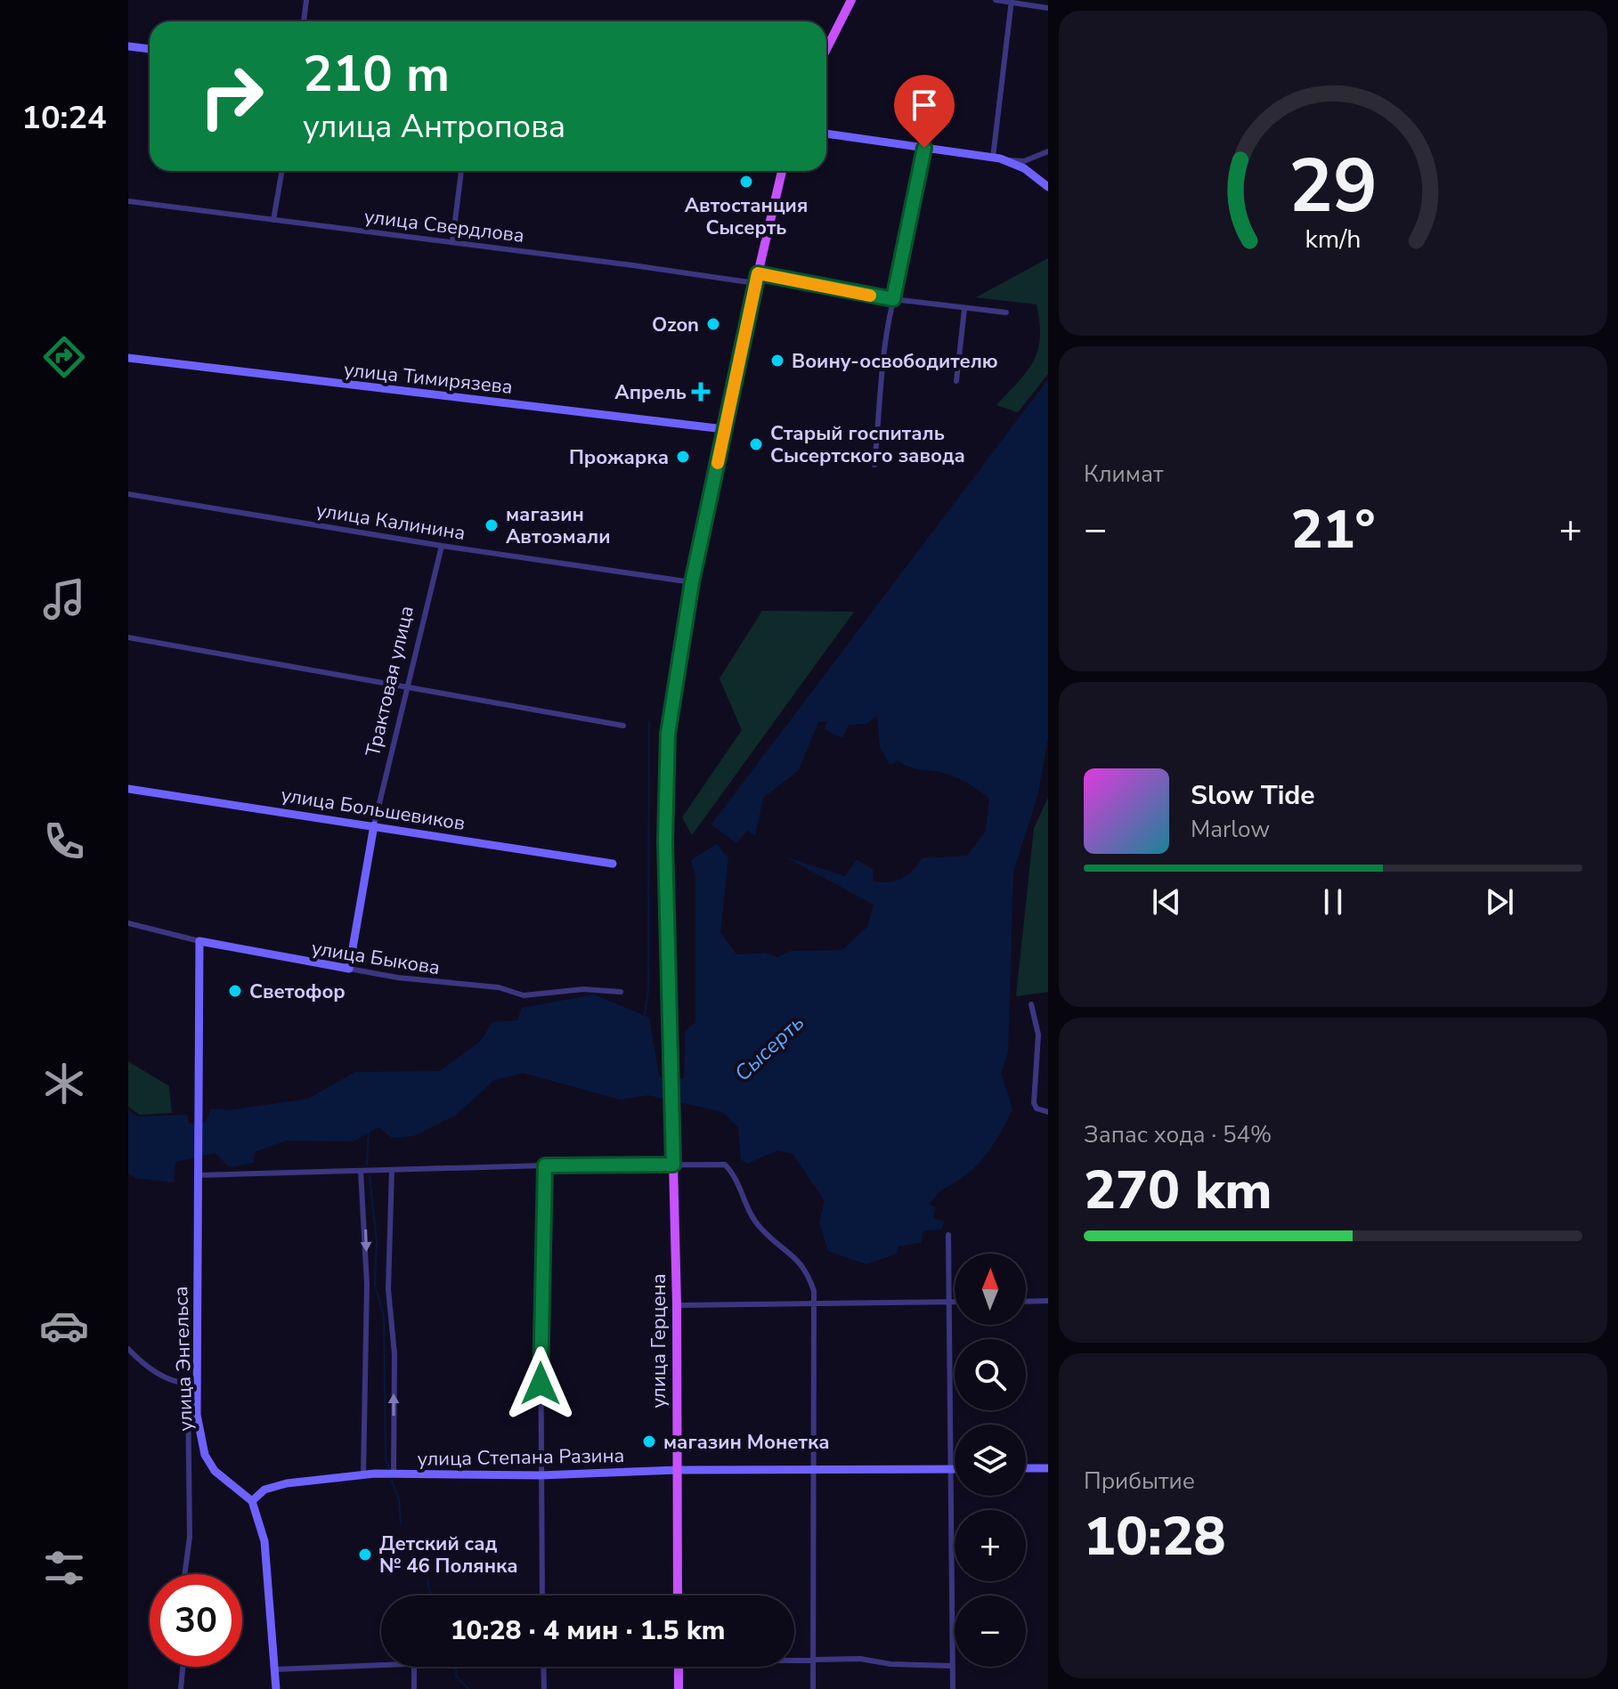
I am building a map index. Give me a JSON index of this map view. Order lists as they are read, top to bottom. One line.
{"streets":{"main road":["улица Герцена"],"street":["улица Свердлова","улица Тимирязева","улица Калинина","Трактовая улица","улица Большевиков","улица Быкова","улица Энгельса","улица Степана Разина"]},"crossings":[["улица Калинина","Трактовая улица"],["улица Калинина","улица Герцена"],["Трактовая улица","улица Большевиков"],["улица Быкова","улица Энгельса"],["улица Герцена","улица Степана Разина"],["улица Энгельса","улица Степана Разина"]],"water":["Сысерть"],"places":{"other":["Автостанция Сысерть","Ozon","Воину-освободителю","Старый госпиталь Сысертского завода","Прожарка","магазин Автоэмали","Светофор","магазин Монетка","Детский сад № 46 Полянка"],"health":["Апрель"]},"north":"top","page":{"tabs":"10:24","turn":["210 m","улица Антропова"],"tile":["Климат",["Запас хода · 54%","270 km"],["Прибытие","10:28"]],"heat":["−","21°","+"],"song":["Slow Tide","Marlow"],"map_buttons":["+","−"],"limit":"30","trip":"10:28 · 4 мин · 1.5 km","gauge":["29","km/h"]}}
